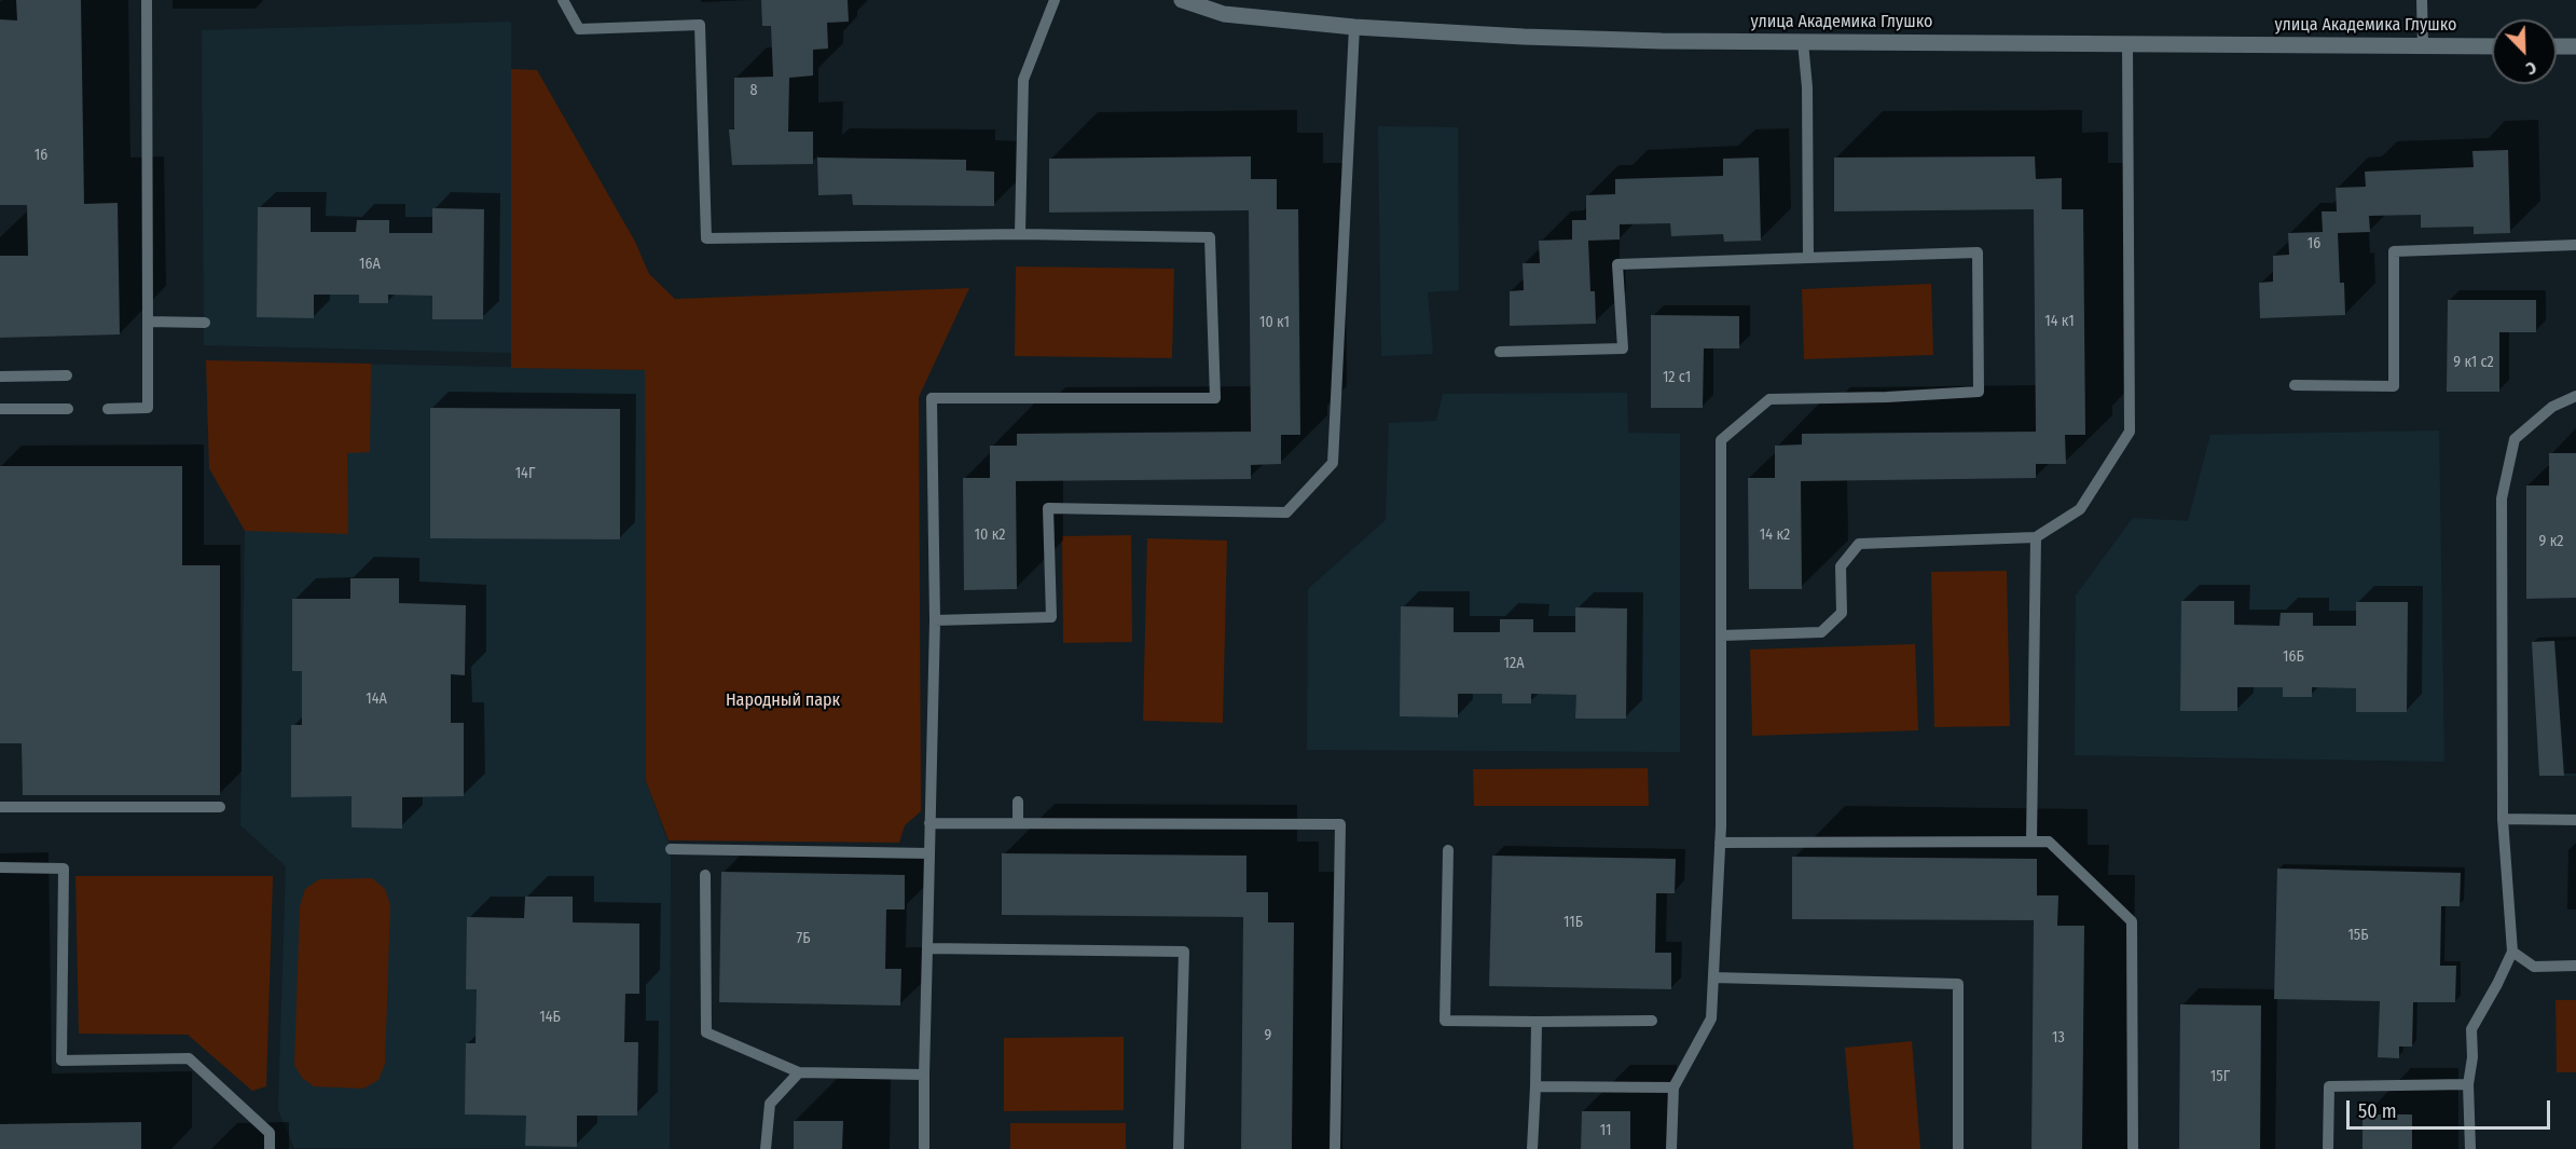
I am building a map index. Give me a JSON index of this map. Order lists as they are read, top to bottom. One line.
{"streets":{"street":["улица Академика Глушко"]},"parks":["Народный парк"],"house_numbers":["8","16","16","16А","14 к1","10 к1","9 к1 с2","12 с1","14Г","10 к2","14 к2","9 к2","16Б","12А","14А","11Б","15Б","7Б","14Б","9","13","15Г","11"],"scale_bar":"50 m","north":"bottom right"}
